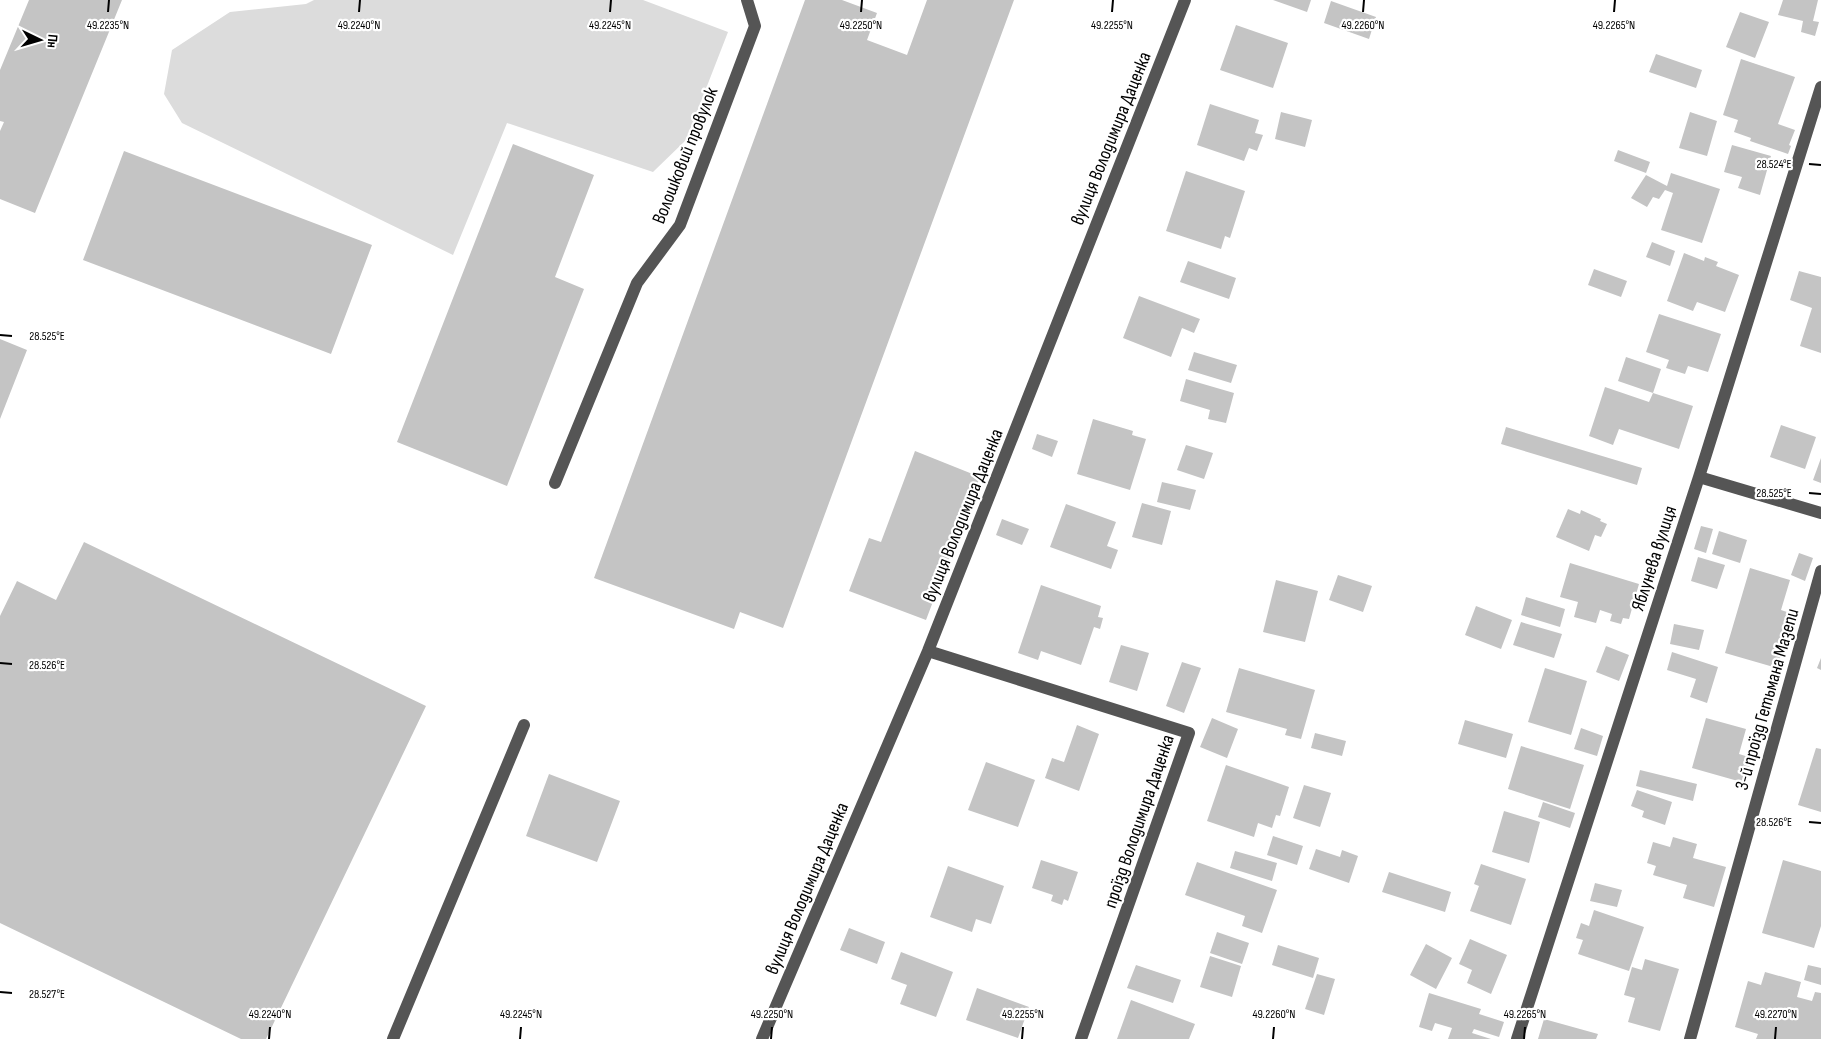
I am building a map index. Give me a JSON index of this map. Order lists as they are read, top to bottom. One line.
{"streets":{"street":["вулиця Володимира Даценка","Волошковий провулок","Яблунева вулиця","3-й проїзд Гетьмана Мазепи","проїзд Володимира Даценка"]},"crossings":[["вулиця Володимира Даценка","проїзд Володимира Даценка"]],"north":"right","coordinates":["49.2235°N","49.2240°N","49.2245°N","49.2250°N","49.2255°N","49.2260°N","49.2265°N","28.524°E","28.525°E","28.526°E","28.527°E","49.2270°N"]}
